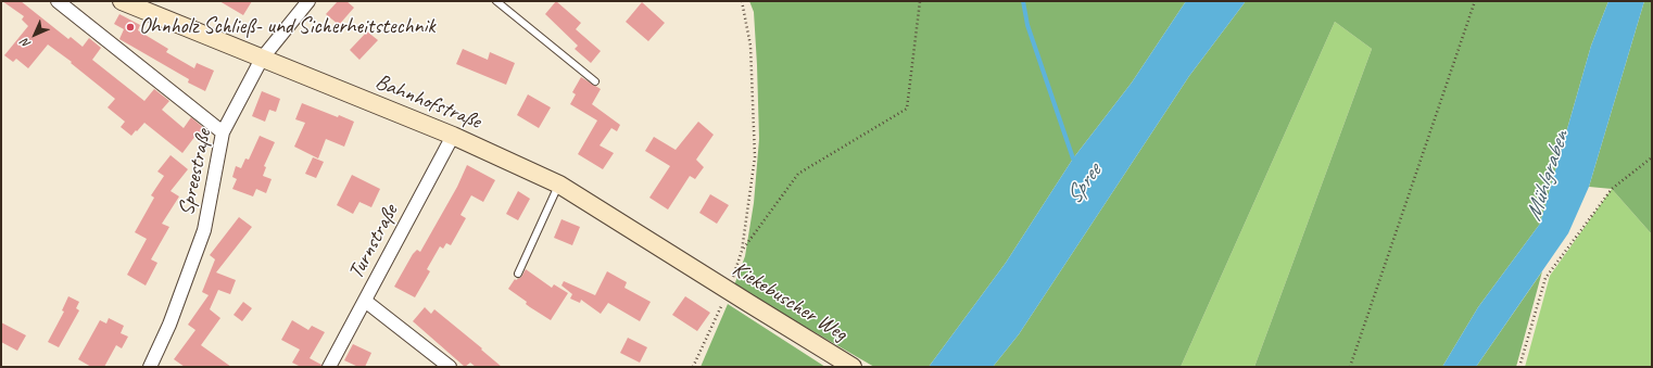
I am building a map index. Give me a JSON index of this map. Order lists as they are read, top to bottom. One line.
{"streets":{"main road":["Bahnhofstraße","Kiekebuscher Weg"],"street":["Spreestraße","Turnstraße"]},"crossings":[["Bahnhofstraße","Spreestraße"],["Bahnhofstraße","Turnstraße"],["Bahnhofstraße","Kiekebuscher Weg"]],"water":["Mühlgraben","Spree"],"places":["Ohnholz Schließ- und Sicherheitstechnik"],"north":"bottom left"}
